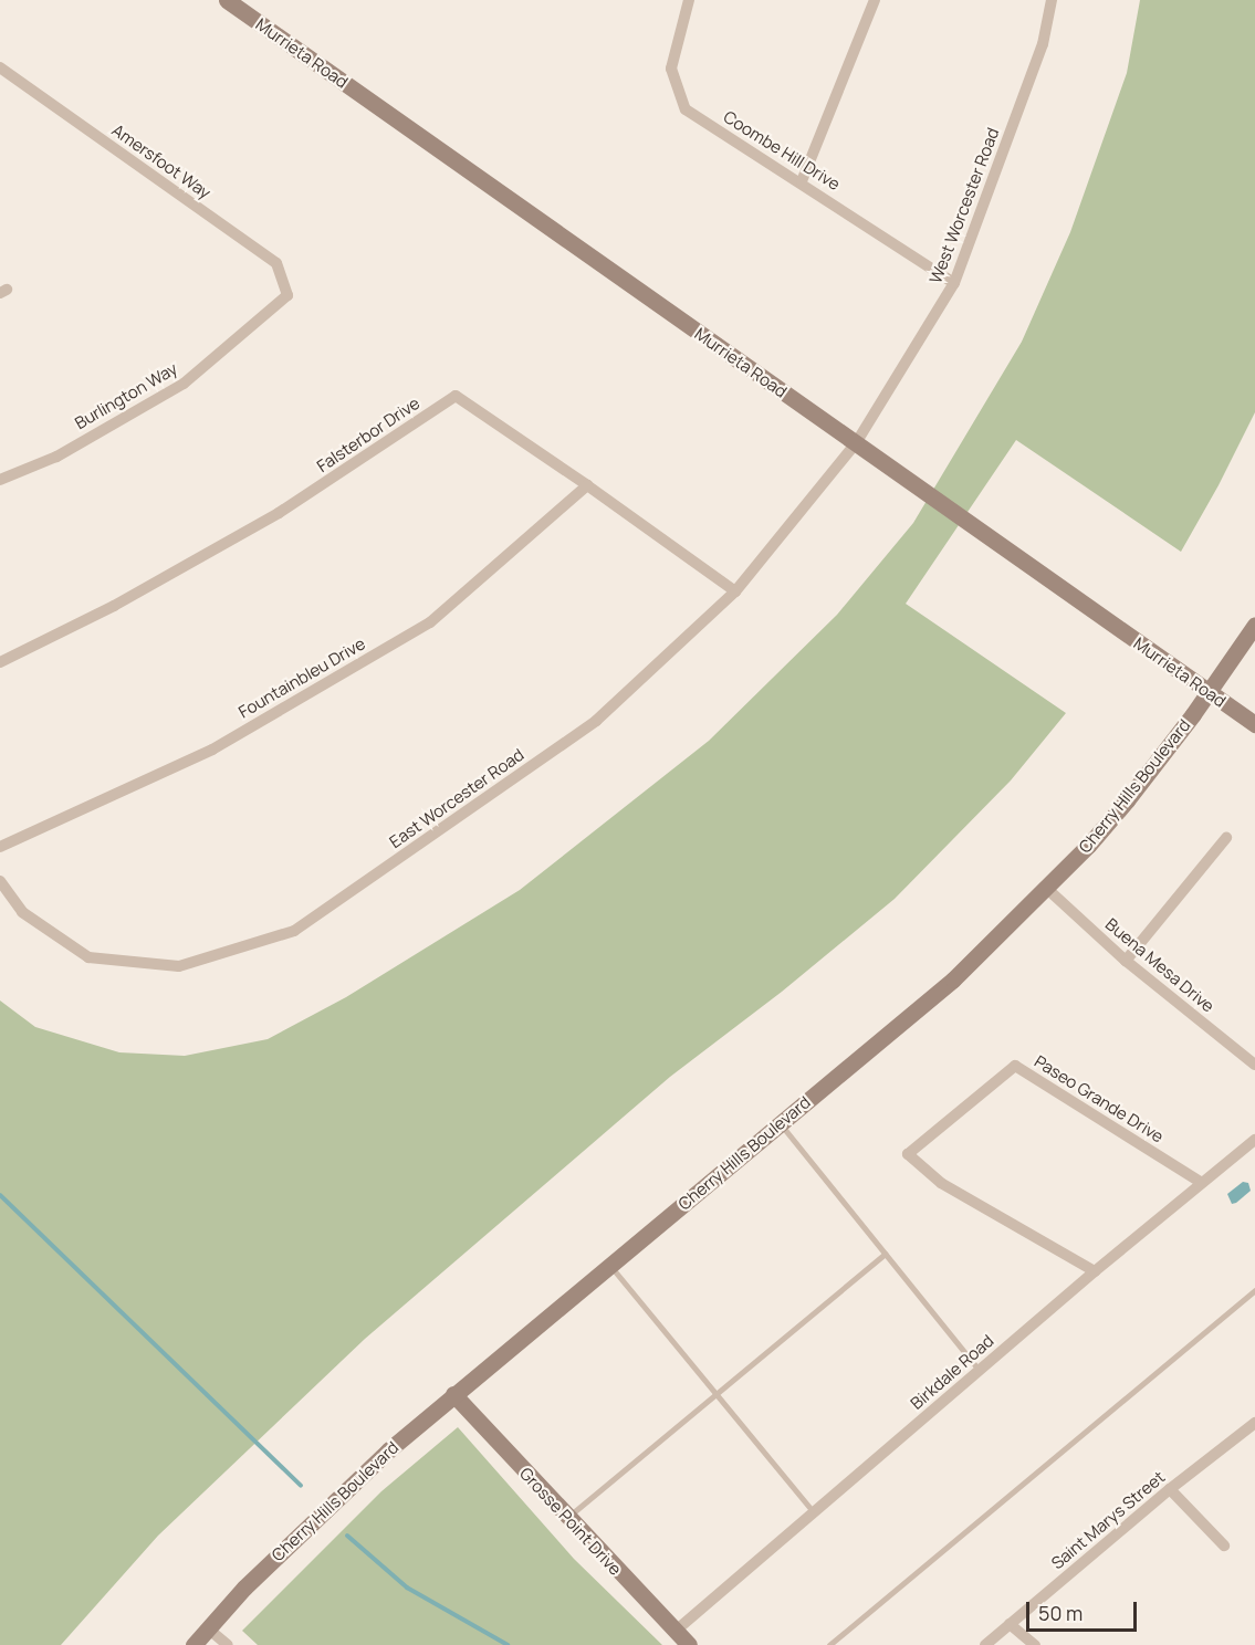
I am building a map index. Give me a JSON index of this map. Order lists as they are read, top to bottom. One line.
{"streets":{"street":["Murrieta Road","Coombe Hill Drive","Amersfoot Way","West Worcester Road","Burlington Way","Falsterbor Drive","Fountainbleu Drive","Cherry Hills Boulevard","East Worcester Road","Buena Mesa Drive","Paseo Grande Drive","Birkdale Road","Saint Marys Street","Grosse Point Drive"]},"crossings":[["Murrieta Road","West Worcester Road"],["Murrieta Road","Cherry Hills Boulevard"],["Murrieta Road","East Worcester Road"],["Coombe Hill Drive","West Worcester Road"],["Amersfoot Way","Burlington Way"],["West Worcester Road","East Worcester Road"],["Falsterbor Drive","Fountainbleu Drive"],["Falsterbor Drive","East Worcester Road"],["Cherry Hills Boulevard","Buena Mesa Drive"],["Cherry Hills Boulevard","Grosse Point Drive"],["Paseo Grande Drive","Birkdale Road"],["Birkdale Road","Grosse Point Drive"]],"scale_bar":"50 m"}
